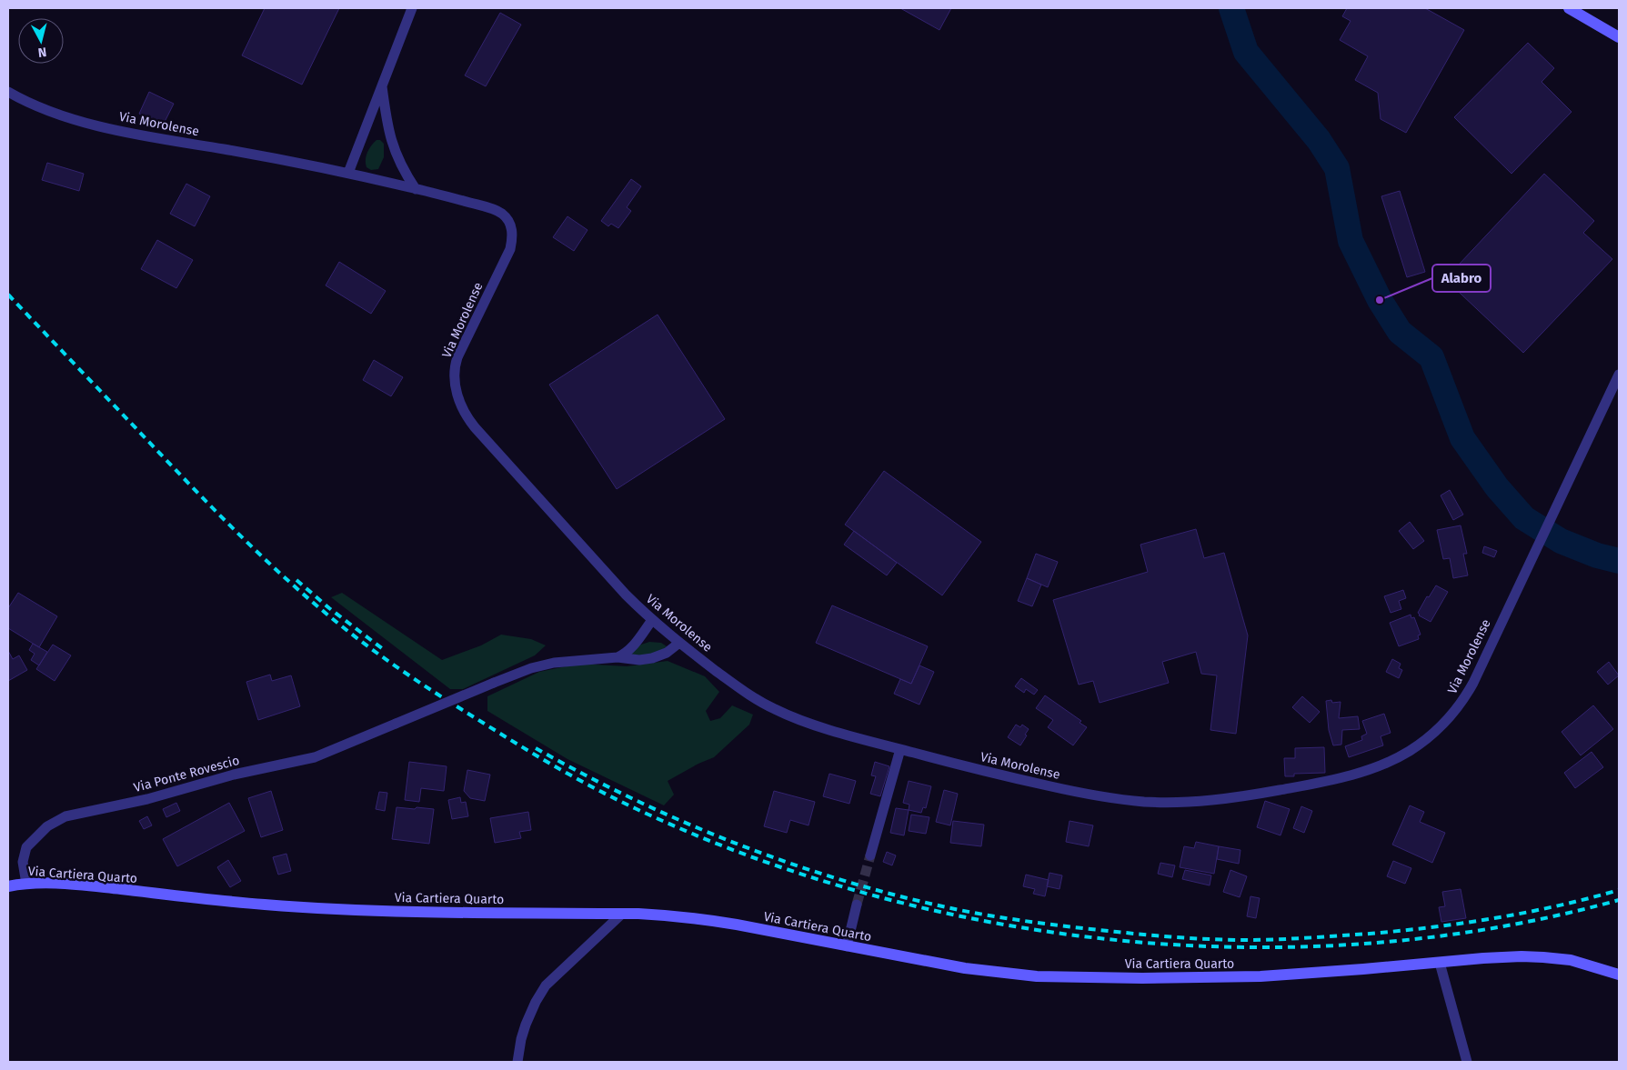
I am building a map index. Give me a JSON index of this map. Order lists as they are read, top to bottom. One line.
{"streets":{"street":["Via Morolense","Via Ponte Rovescio","Via Cartiera Quarto"]},"crossings":[["Via Ponte Rovescio","Via Cartiera Quarto"]],"places":["Alabro"],"north":"bottom"}
